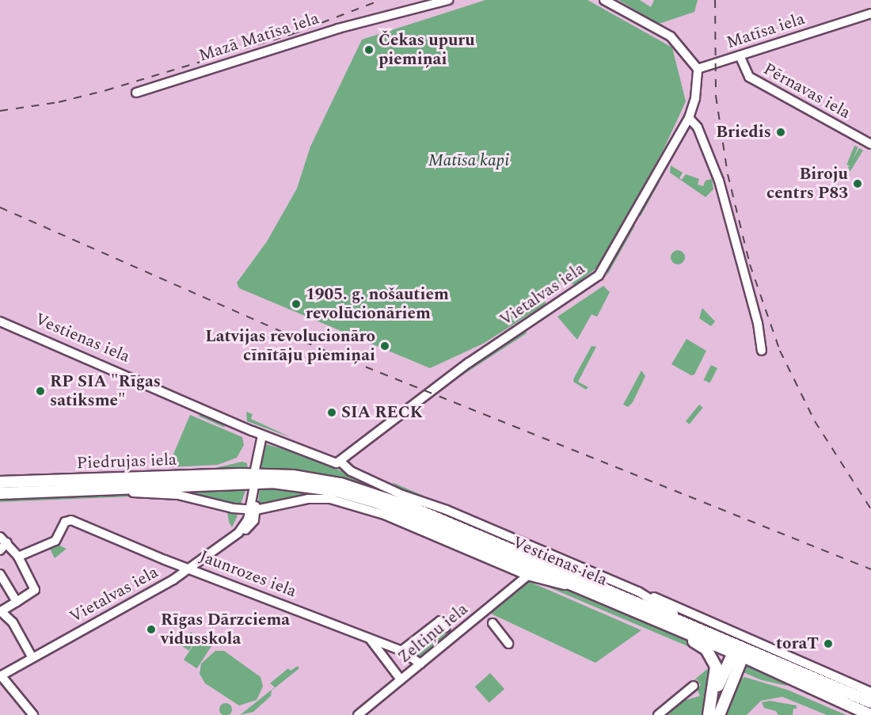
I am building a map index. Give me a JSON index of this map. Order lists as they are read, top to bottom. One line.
{"streets":{"main road":["Vestienas iela","Piedrujas iela"],"street":["Matīsa iela","Mazā Matīsa iela","Pērnavas iela","Vietalvas iela","Jaunrozes iela","Zeltiņu iela"]},"crossings":[["Matīsa iela","Pērnavas iela"],["Matīsa iela","Vietalvas iela"],["Vietalvas iela","Vestienas iela"],["Vietalvas iela","Jaunrozes iela"],["Vestienas iela","Piedrujas iela"],["Jaunrozes iela","Zeltiņu iela"]],"parks":["Matīsa kapi"],"places":["Čekas upuru piemiņai","Briedis","Biroju centrs P83","1905. g. nošautiem revolūcionāriem","Latvijas revolucionāro cīnītāju piemiņai","RP SIA \"Rīgas satiksme\"","SIA RECK","Rīgas Dārzciema vidusskola","toraT"]}
